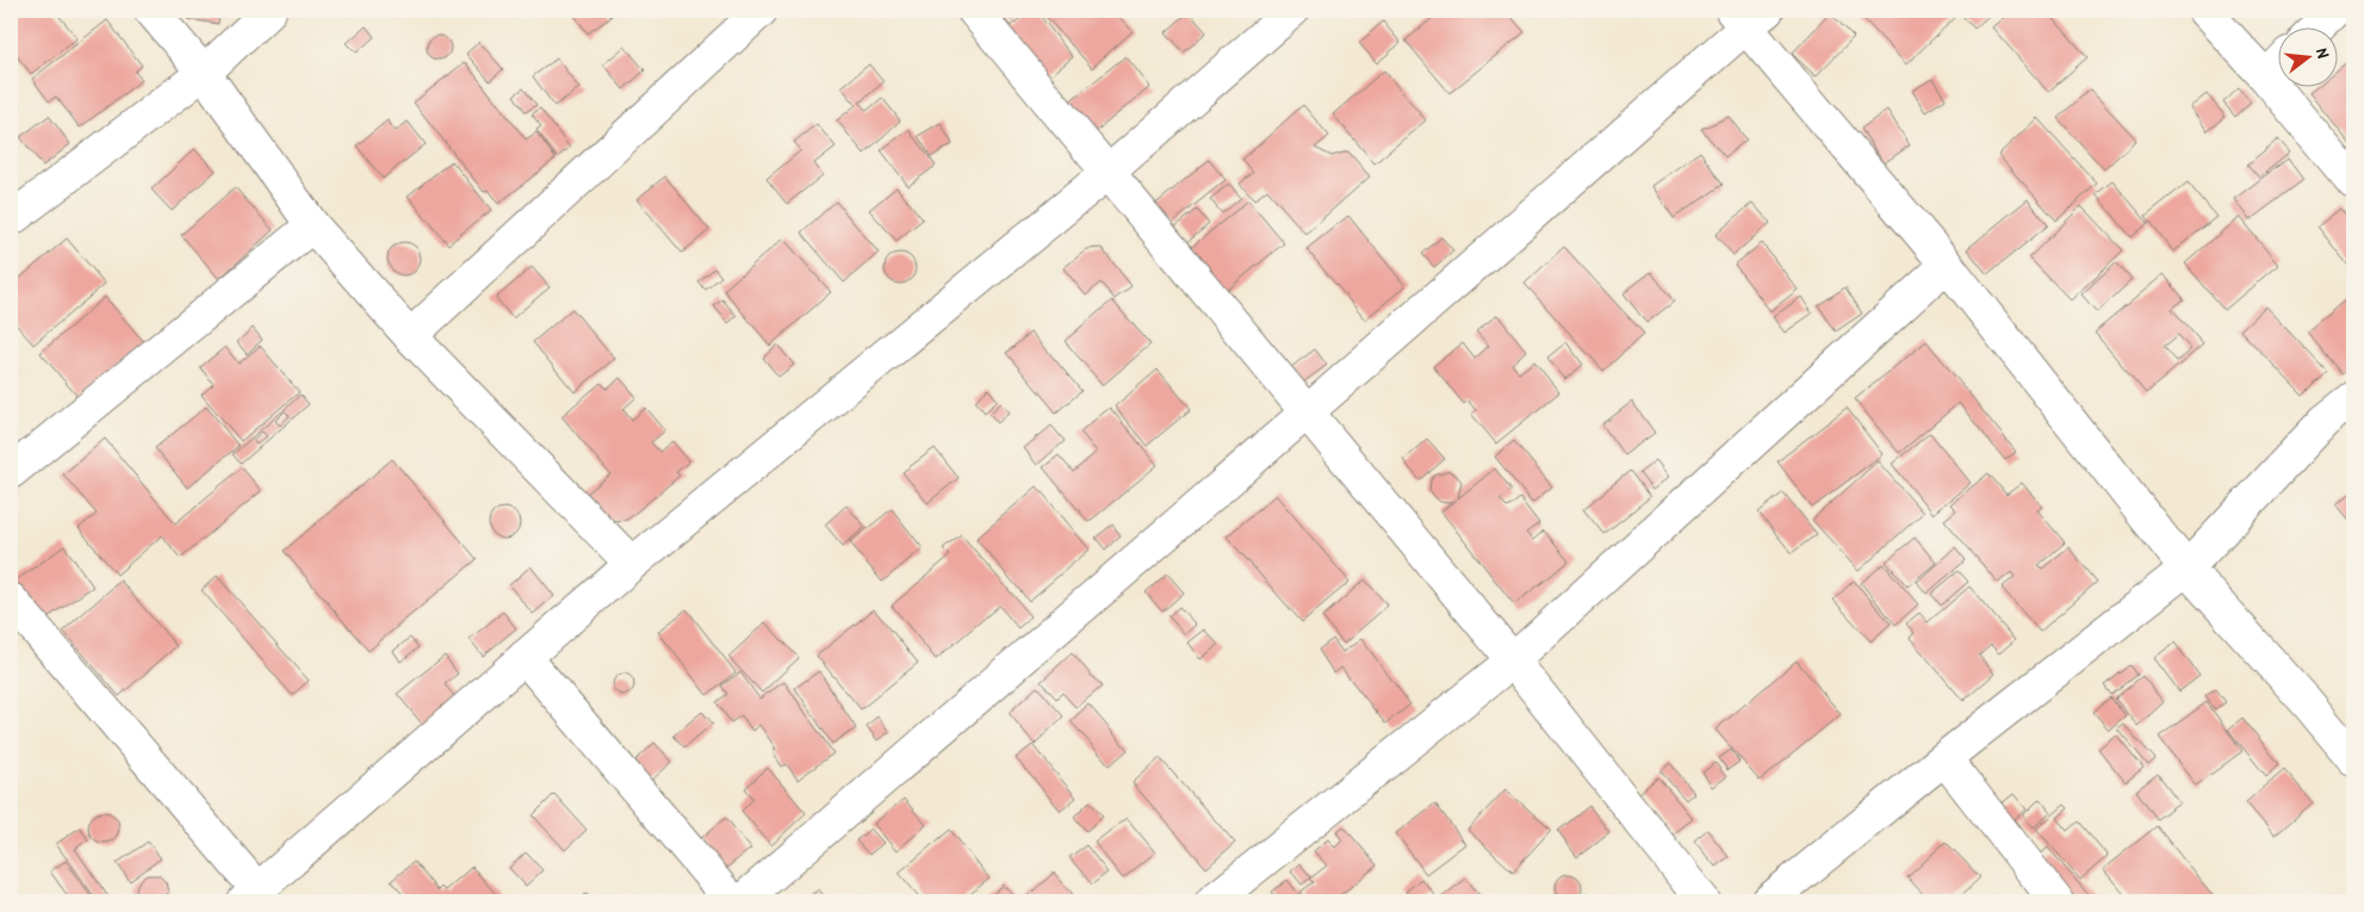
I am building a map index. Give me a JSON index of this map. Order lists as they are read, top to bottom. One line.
{"north":"right"}
